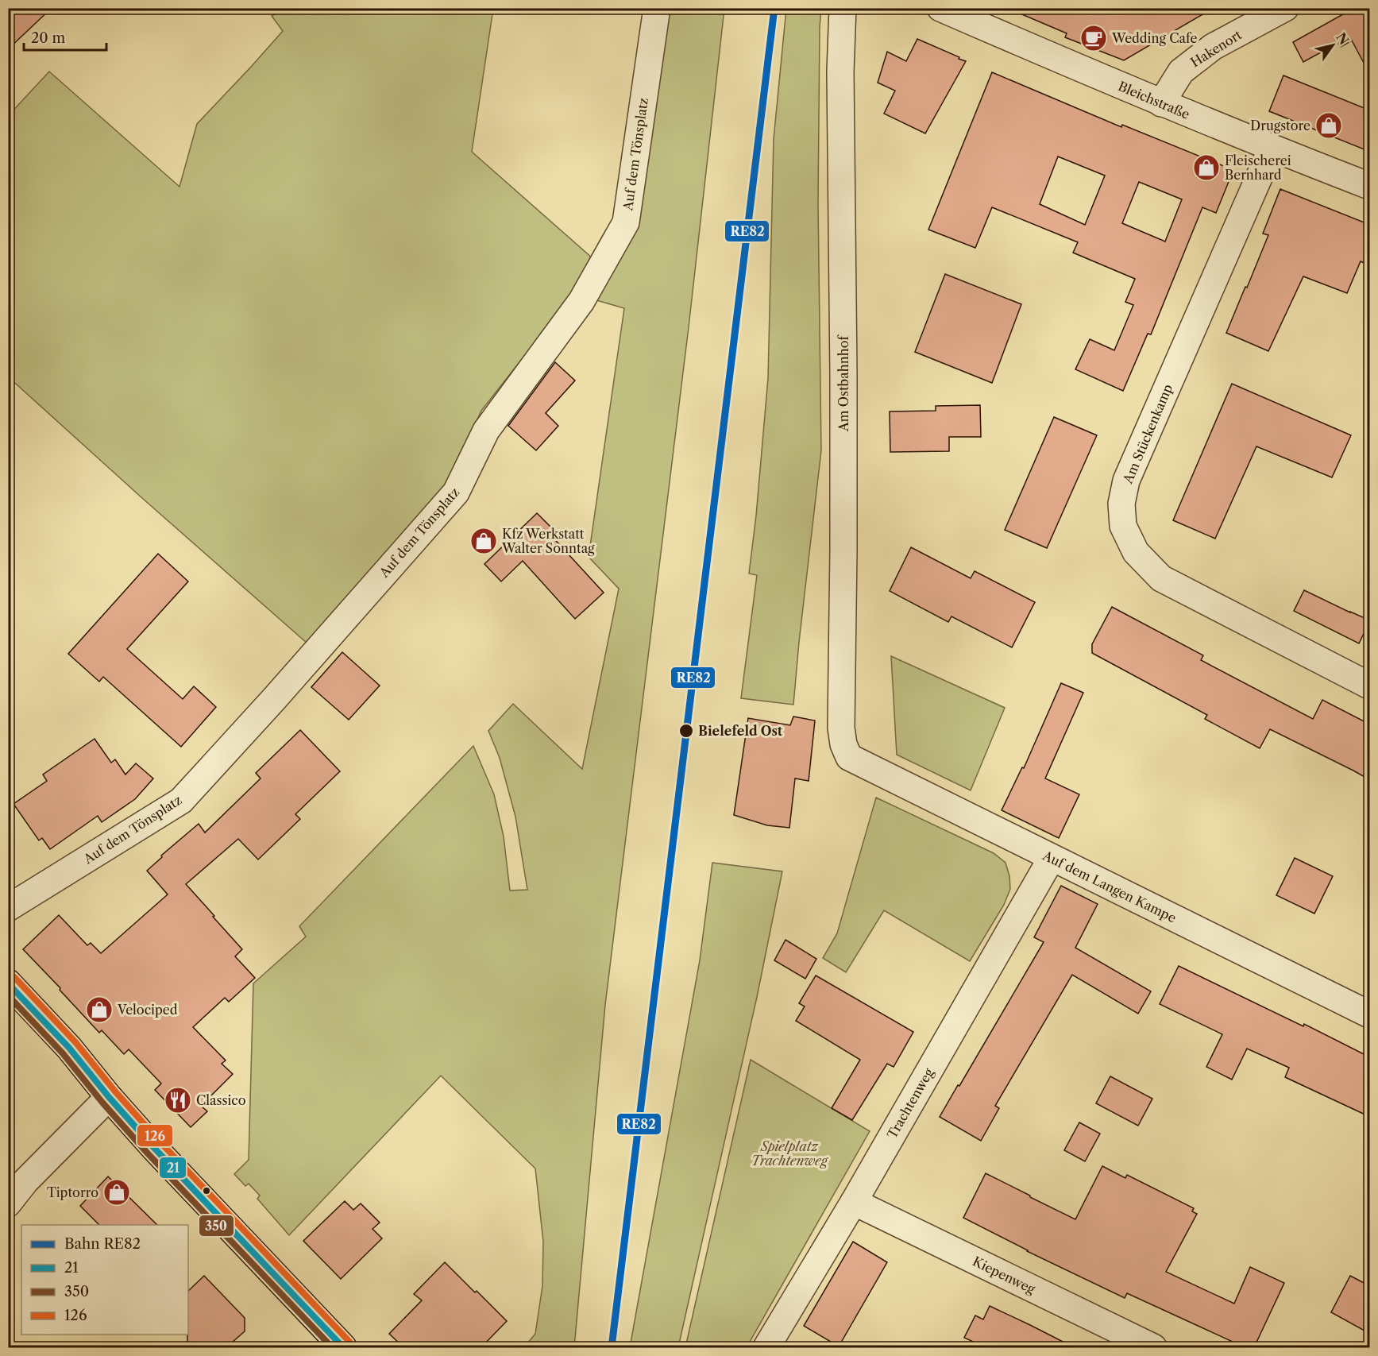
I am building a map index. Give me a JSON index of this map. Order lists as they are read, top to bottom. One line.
{"streets":{"street":["Hakenort","Bleichstraße","Auf dem Tönsplatz","Am Ostbahnhof","Am Stückenkamp","Auf dem Langen Kampe","Trachtenweg","Kiepenweg"]},"crossings":[["Hakenort","Bleichstraße"],["Bleichstraße","Am Stückenkamp"],["Am Ostbahnhof","Auf dem Langen Kampe"],["Auf dem Langen Kampe","Trachtenweg"],["Trachtenweg","Kiepenweg"]],"parks":["Spielplatz Trachtenweg"],"places":{"cafe":["Wedding Cafe"],"shop":["Drugstore","Fleischerei Bernhard","Kfz Werkstatt Walter Sonntag","Velociped","Tiptorro"],"other":["Bielefeld Ost"],"restaurant":["Classico"]},"lines":["rail line RE82","transit line 126","transit line 21","transit line 350"],"legend":["Bahn RE82","21","350","126"],"scale_bar":"20 m","north":"top right"}
